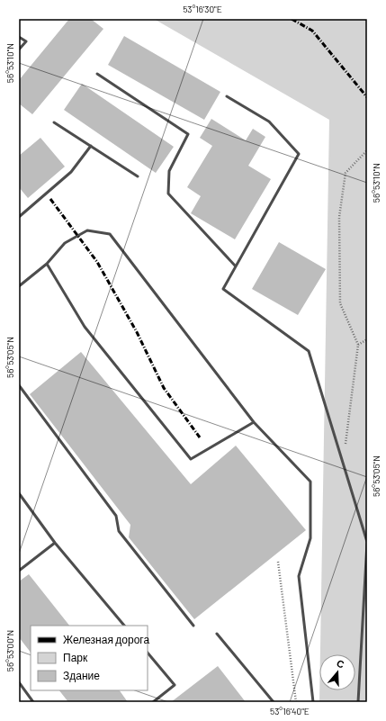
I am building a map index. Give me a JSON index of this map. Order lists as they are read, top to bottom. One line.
{"legend":["Железная дорога","Парк","Здание"],"north":"top","coordinates":["53°16'30\"E","56°53'10\"N","56°53'05\"N","56°53'00\"N","53°16'40\"E"]}
